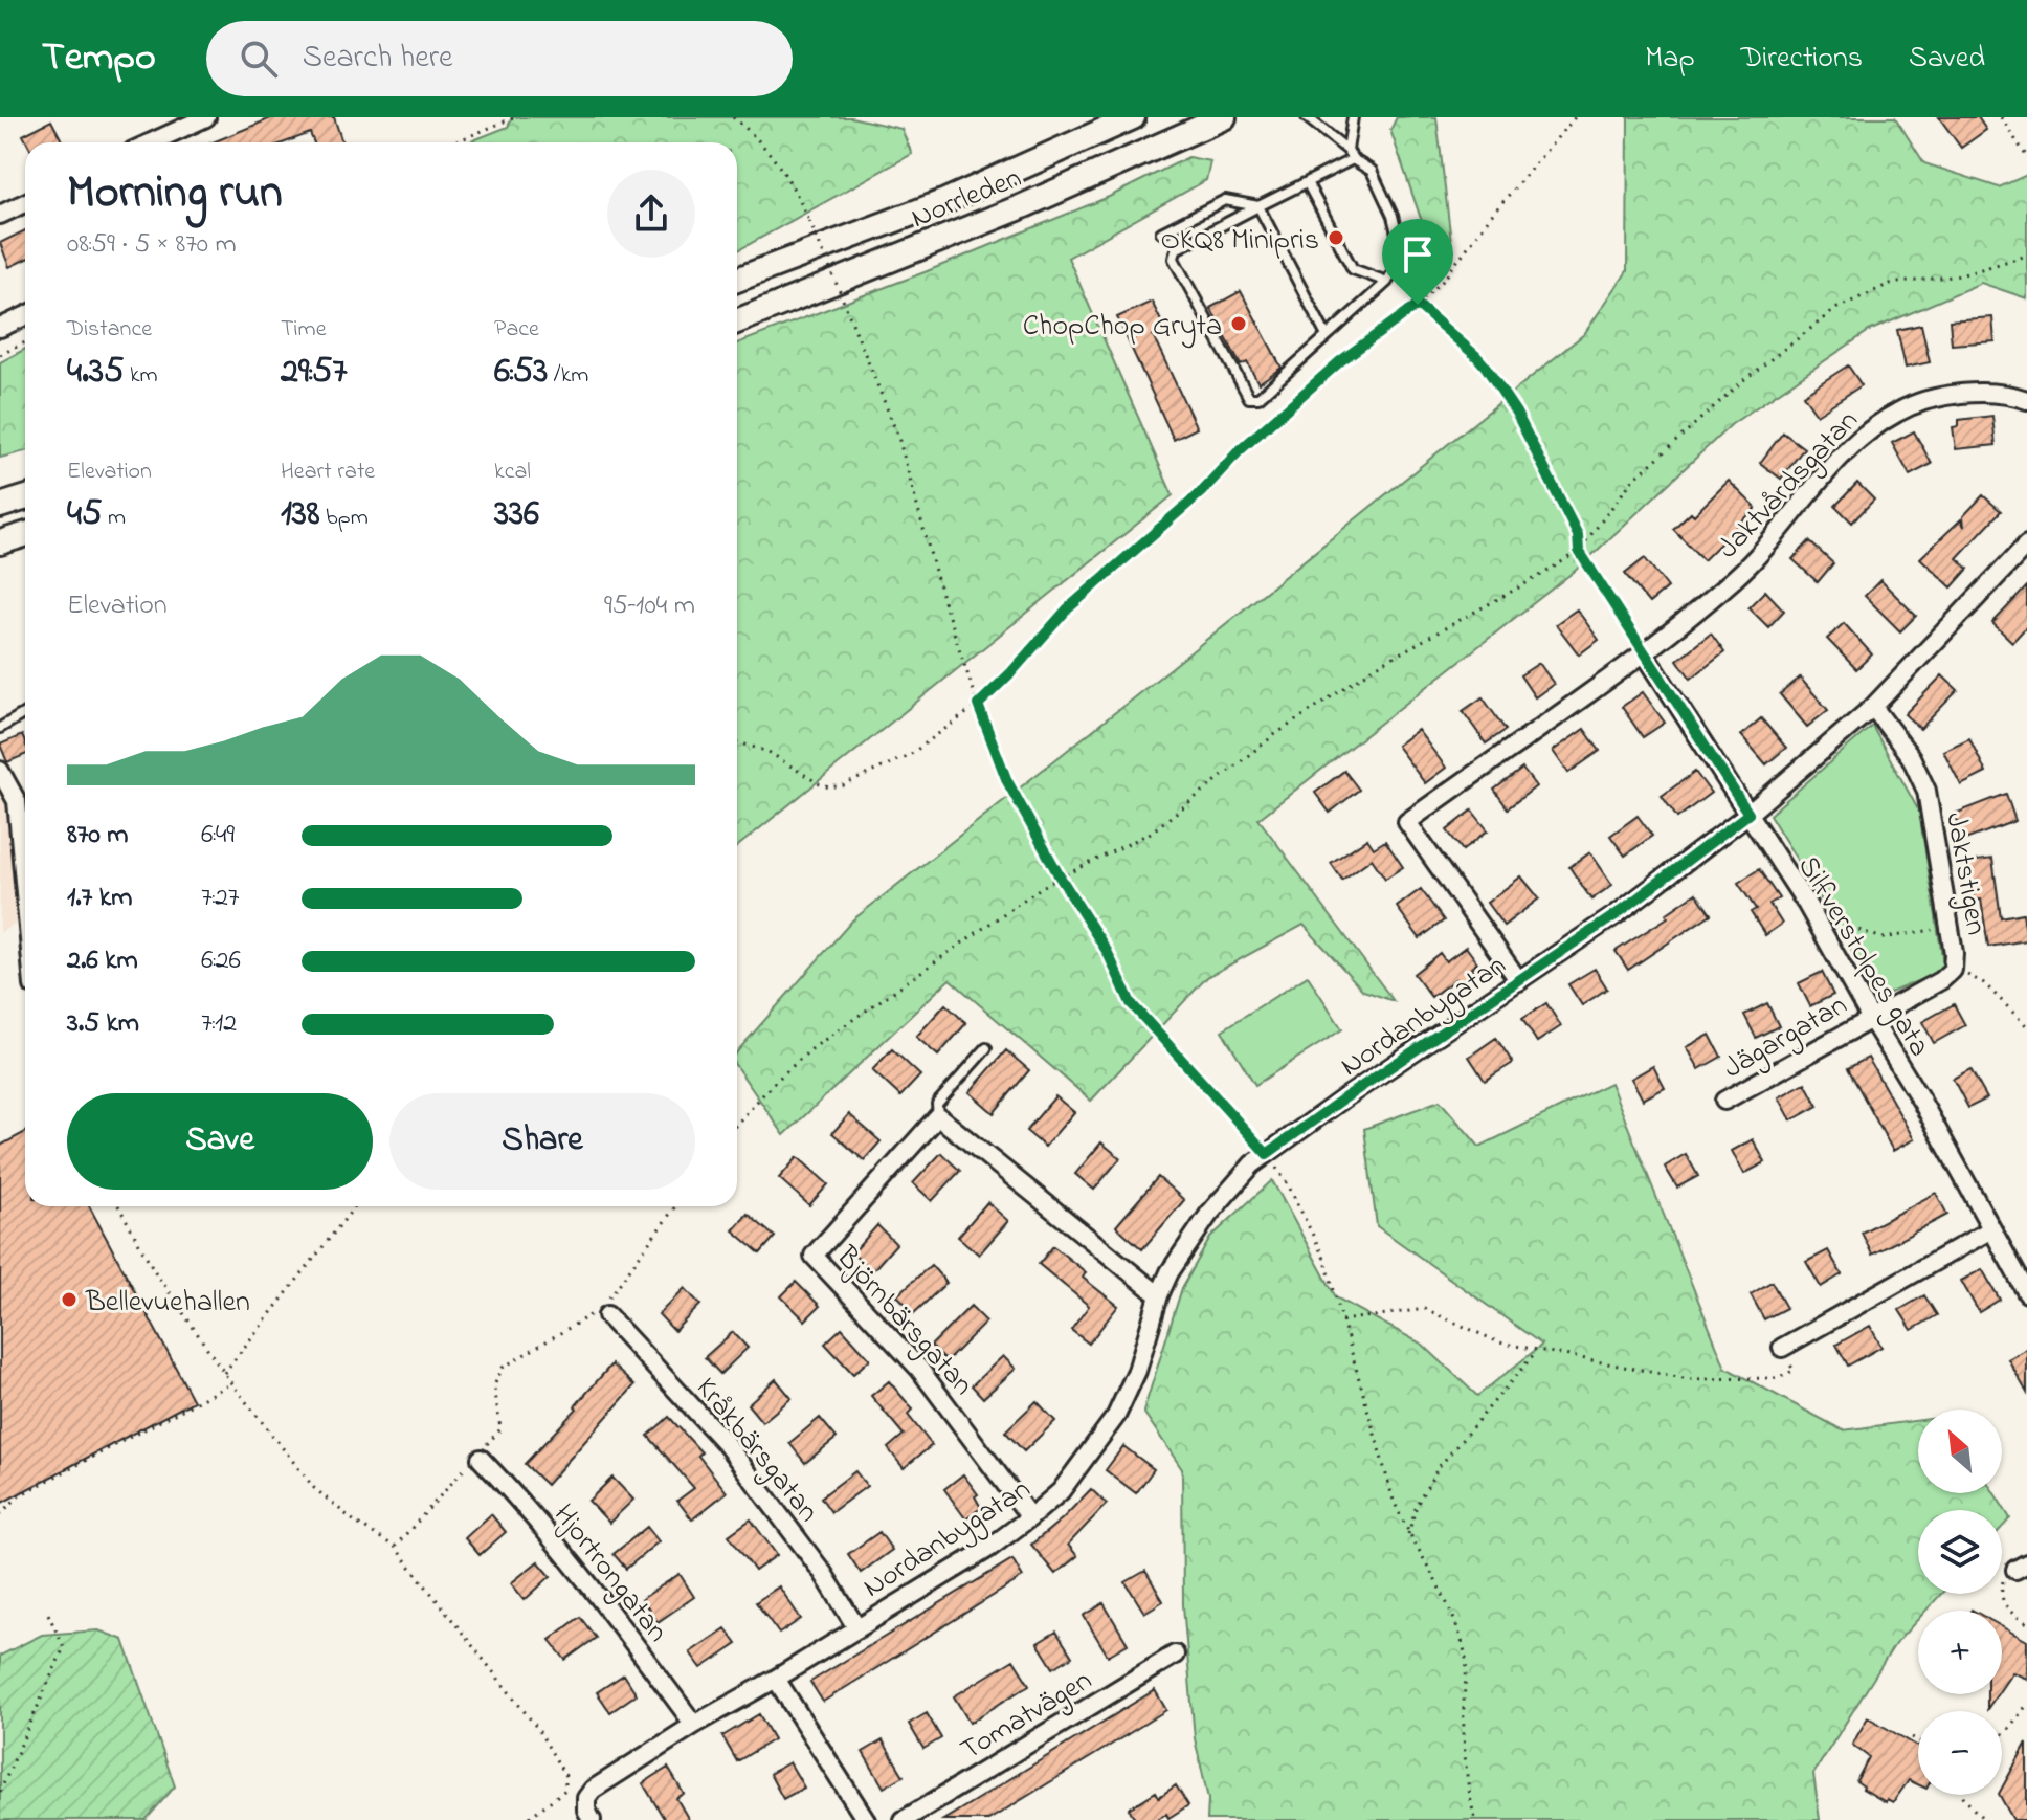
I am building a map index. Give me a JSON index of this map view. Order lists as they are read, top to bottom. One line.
{"streets":{"main road":["Norrleden"],"street":["Jaktvårdsgatan","Jaktstigen","Silfverstolpes gata","Nordanbygatan","Jägargatan","Björnbärsgatan","Kråkbärsgatan","Hjortrongatan","Tomatvägen"]},"crossings":[["Jaktvårdsgatan","Silfverstolpes gata"],["Jaktvårdsgatan","Nordanbygatan"],["Jaktstigen","Silfverstolpes gata"],["Jaktstigen","Nordanbygatan"],["Jaktstigen","Jägargatan"],["Silfverstolpes gata","Nordanbygatan"],["Silfverstolpes gata","Jägargatan"],["Nordanbygatan","Björnbärsgatan"],["Nordanbygatan","Kråkbärsgatan"],["Nordanbygatan","Hjortrongatan"]],"places":["OKQ8 Minipris","ChopChop Gryta","Bellevuehallen"],"north":"top left","page":{"header":"Tempo","search":"Search here","nav":["Map","Directions","Saved"],"heading":["Morning run","08:59 · 5 × 870 m"],"stats":[["Distance","4.35 km"],["Time","29:57"],["Pace","6:53 /km"],["Elevation","45 m"],["Heart rate","138 bpm"],["kcal","336"]],"chart":["Elevation","95–104 m"],"list":[{"name":"870 m","note":"6:49"},{"name":"1.7 km","note":"7:27"},{"name":"2.6 km","note":"6:26"},{"name":"3.5 km","note":"7:12"}],"buttons":["Save","Share"],"map_buttons":["+","−"]}}
